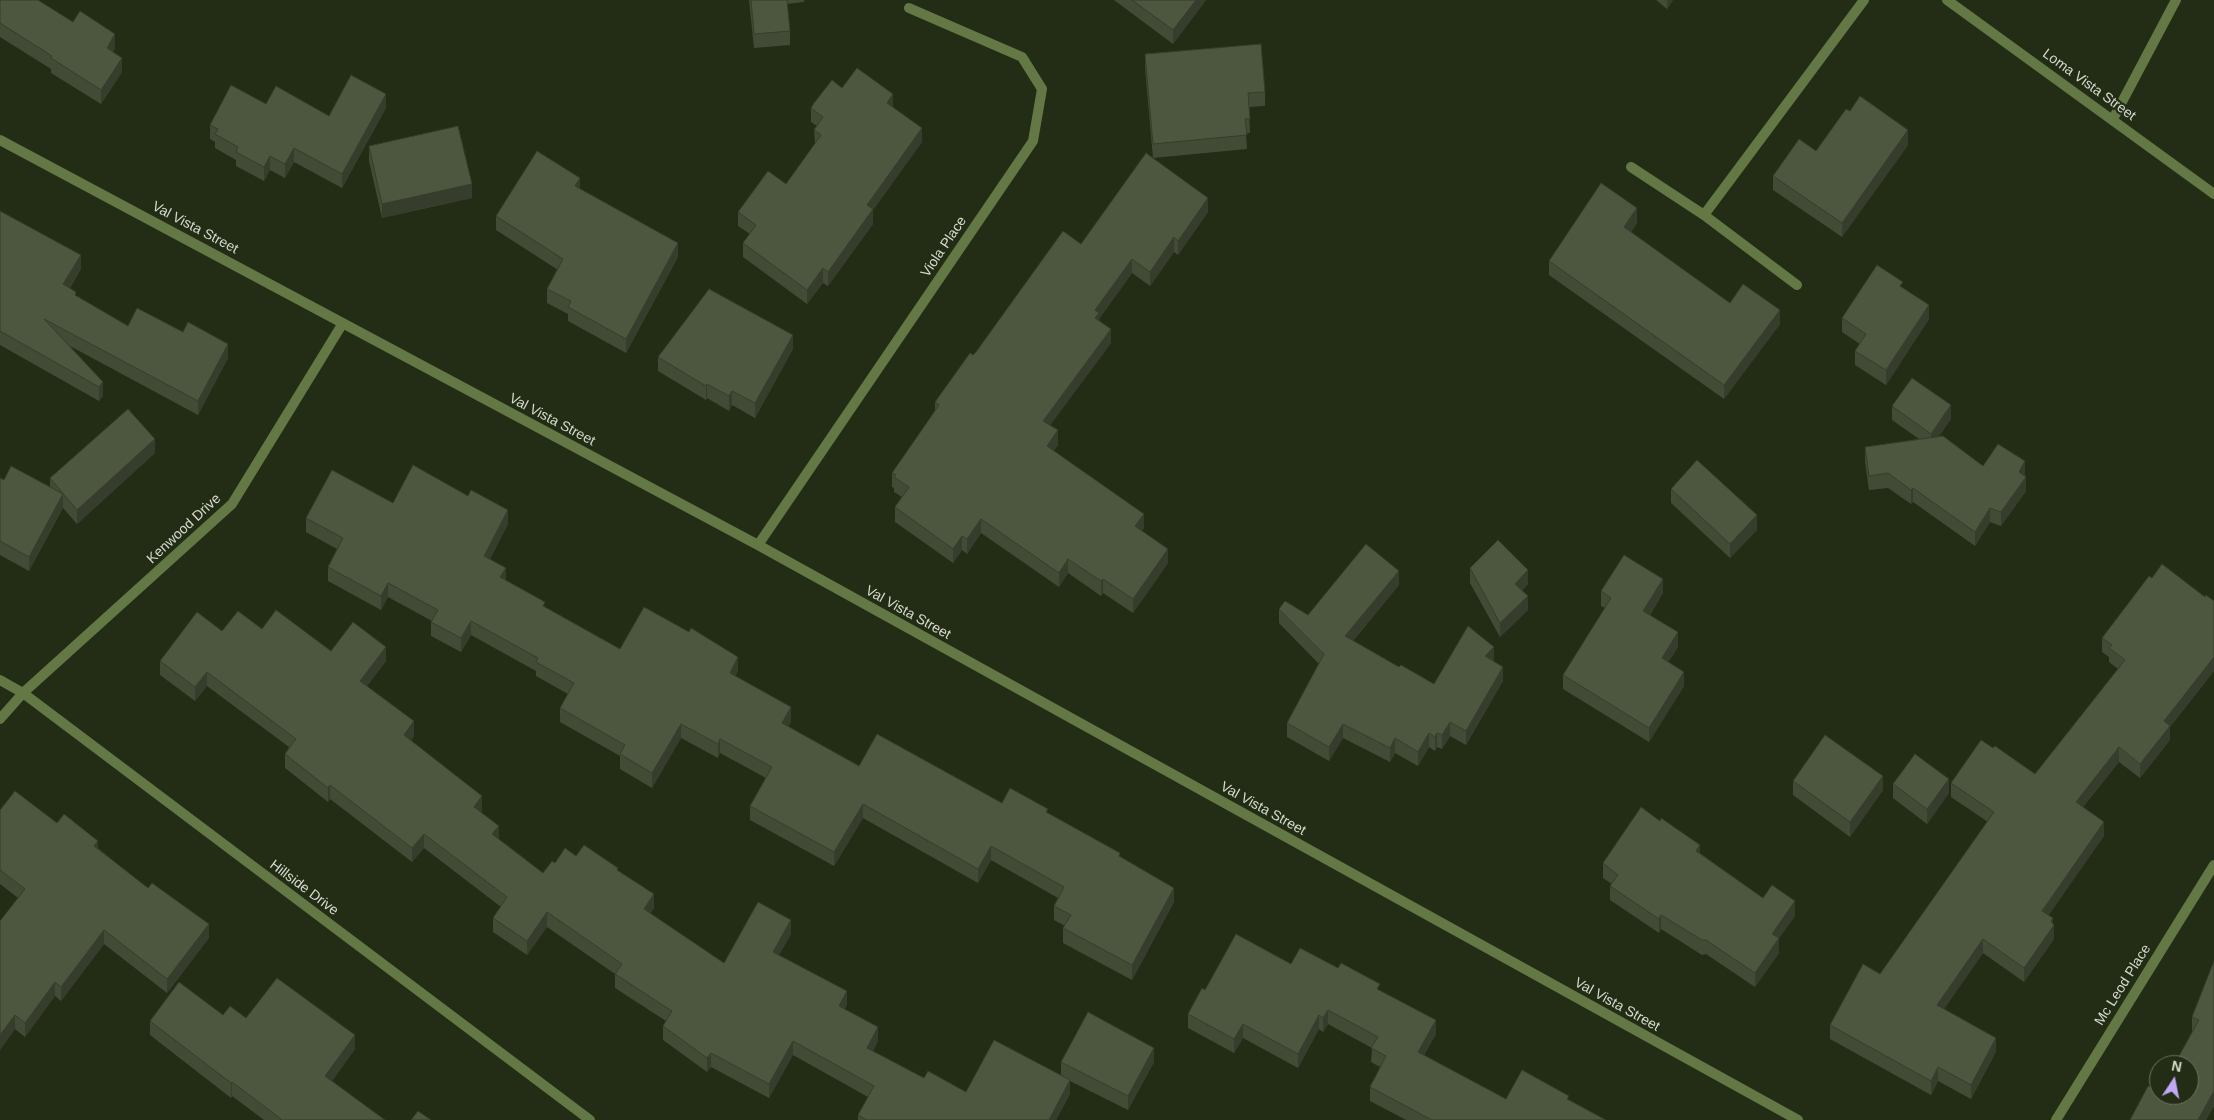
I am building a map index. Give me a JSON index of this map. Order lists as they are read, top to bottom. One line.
{"streets":{"street":["Loma Vista Street","Val Vista Street","Viola Place","Kenwood Drive","Hillside Drive","Mc Leod Place"]},"crossings":[["Val Vista Street","Viola Place"],["Val Vista Street","Kenwood Drive"],["Kenwood Drive","Hillside Drive"]],"north":"top"}
